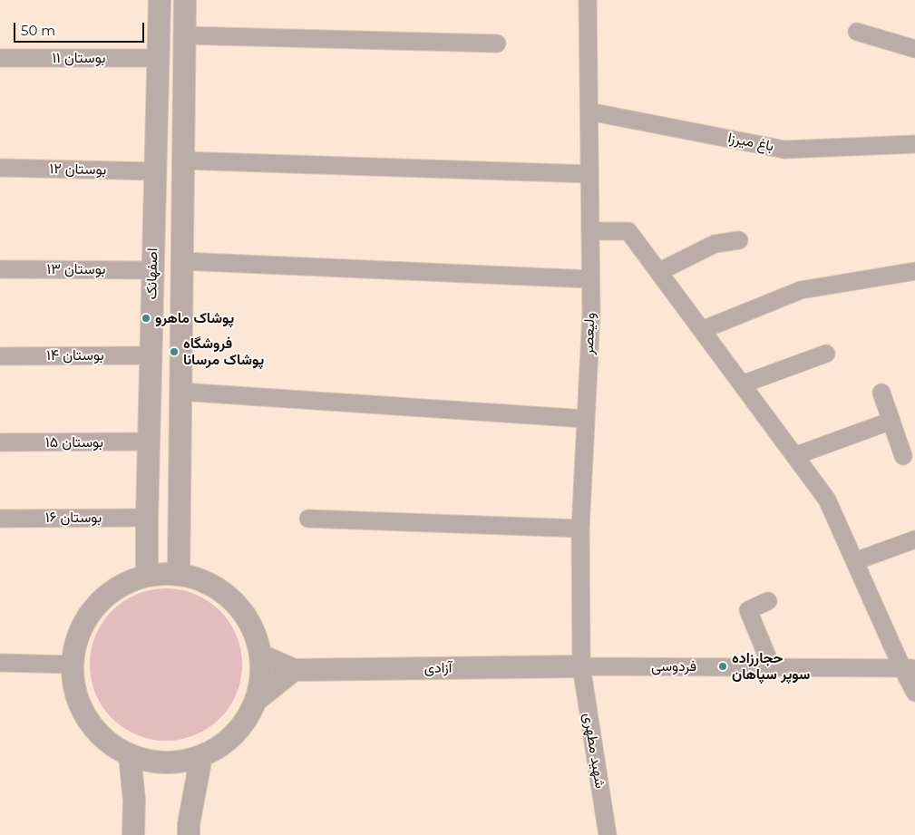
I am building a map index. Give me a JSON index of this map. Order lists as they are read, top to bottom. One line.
{"streets":{"street":["بوستان ۱۱","باغ میرزا","بوستان ۱۲","بوستان ۱۳","اصفهانک","ولیعصر","بوستان ۱۴","بوستان ۱۵","بوستان ۱۶","فردوسی","آزادی","شهید مطهری"]},"crossings":[["بوستان ۱۱","اصفهانک"],["باغ میرزا","ولیعصر"],["بوستان ۱۲","اصفهانک"],["بوستان ۱۳","اصفهانک"],["اصفهانک","بوستان ۱۴"],["اصفهانک","بوستان ۱۵"],["اصفهانک","بوستان ۱۶"],["ولیعصر","فردوسی"],["ولیعصر","آزادی"],["ولیعصر","شهید مطهری"],["فردوسی","آزادی"],["فردوسی","شهید مطهری"],["آزادی","شهید مطهری"]],"places":["پوشاک ماهرو","فروشگاه پوشاک مرسانا","حجارزاده سوپر سپاهان"],"scale_bar":"50 m"}
